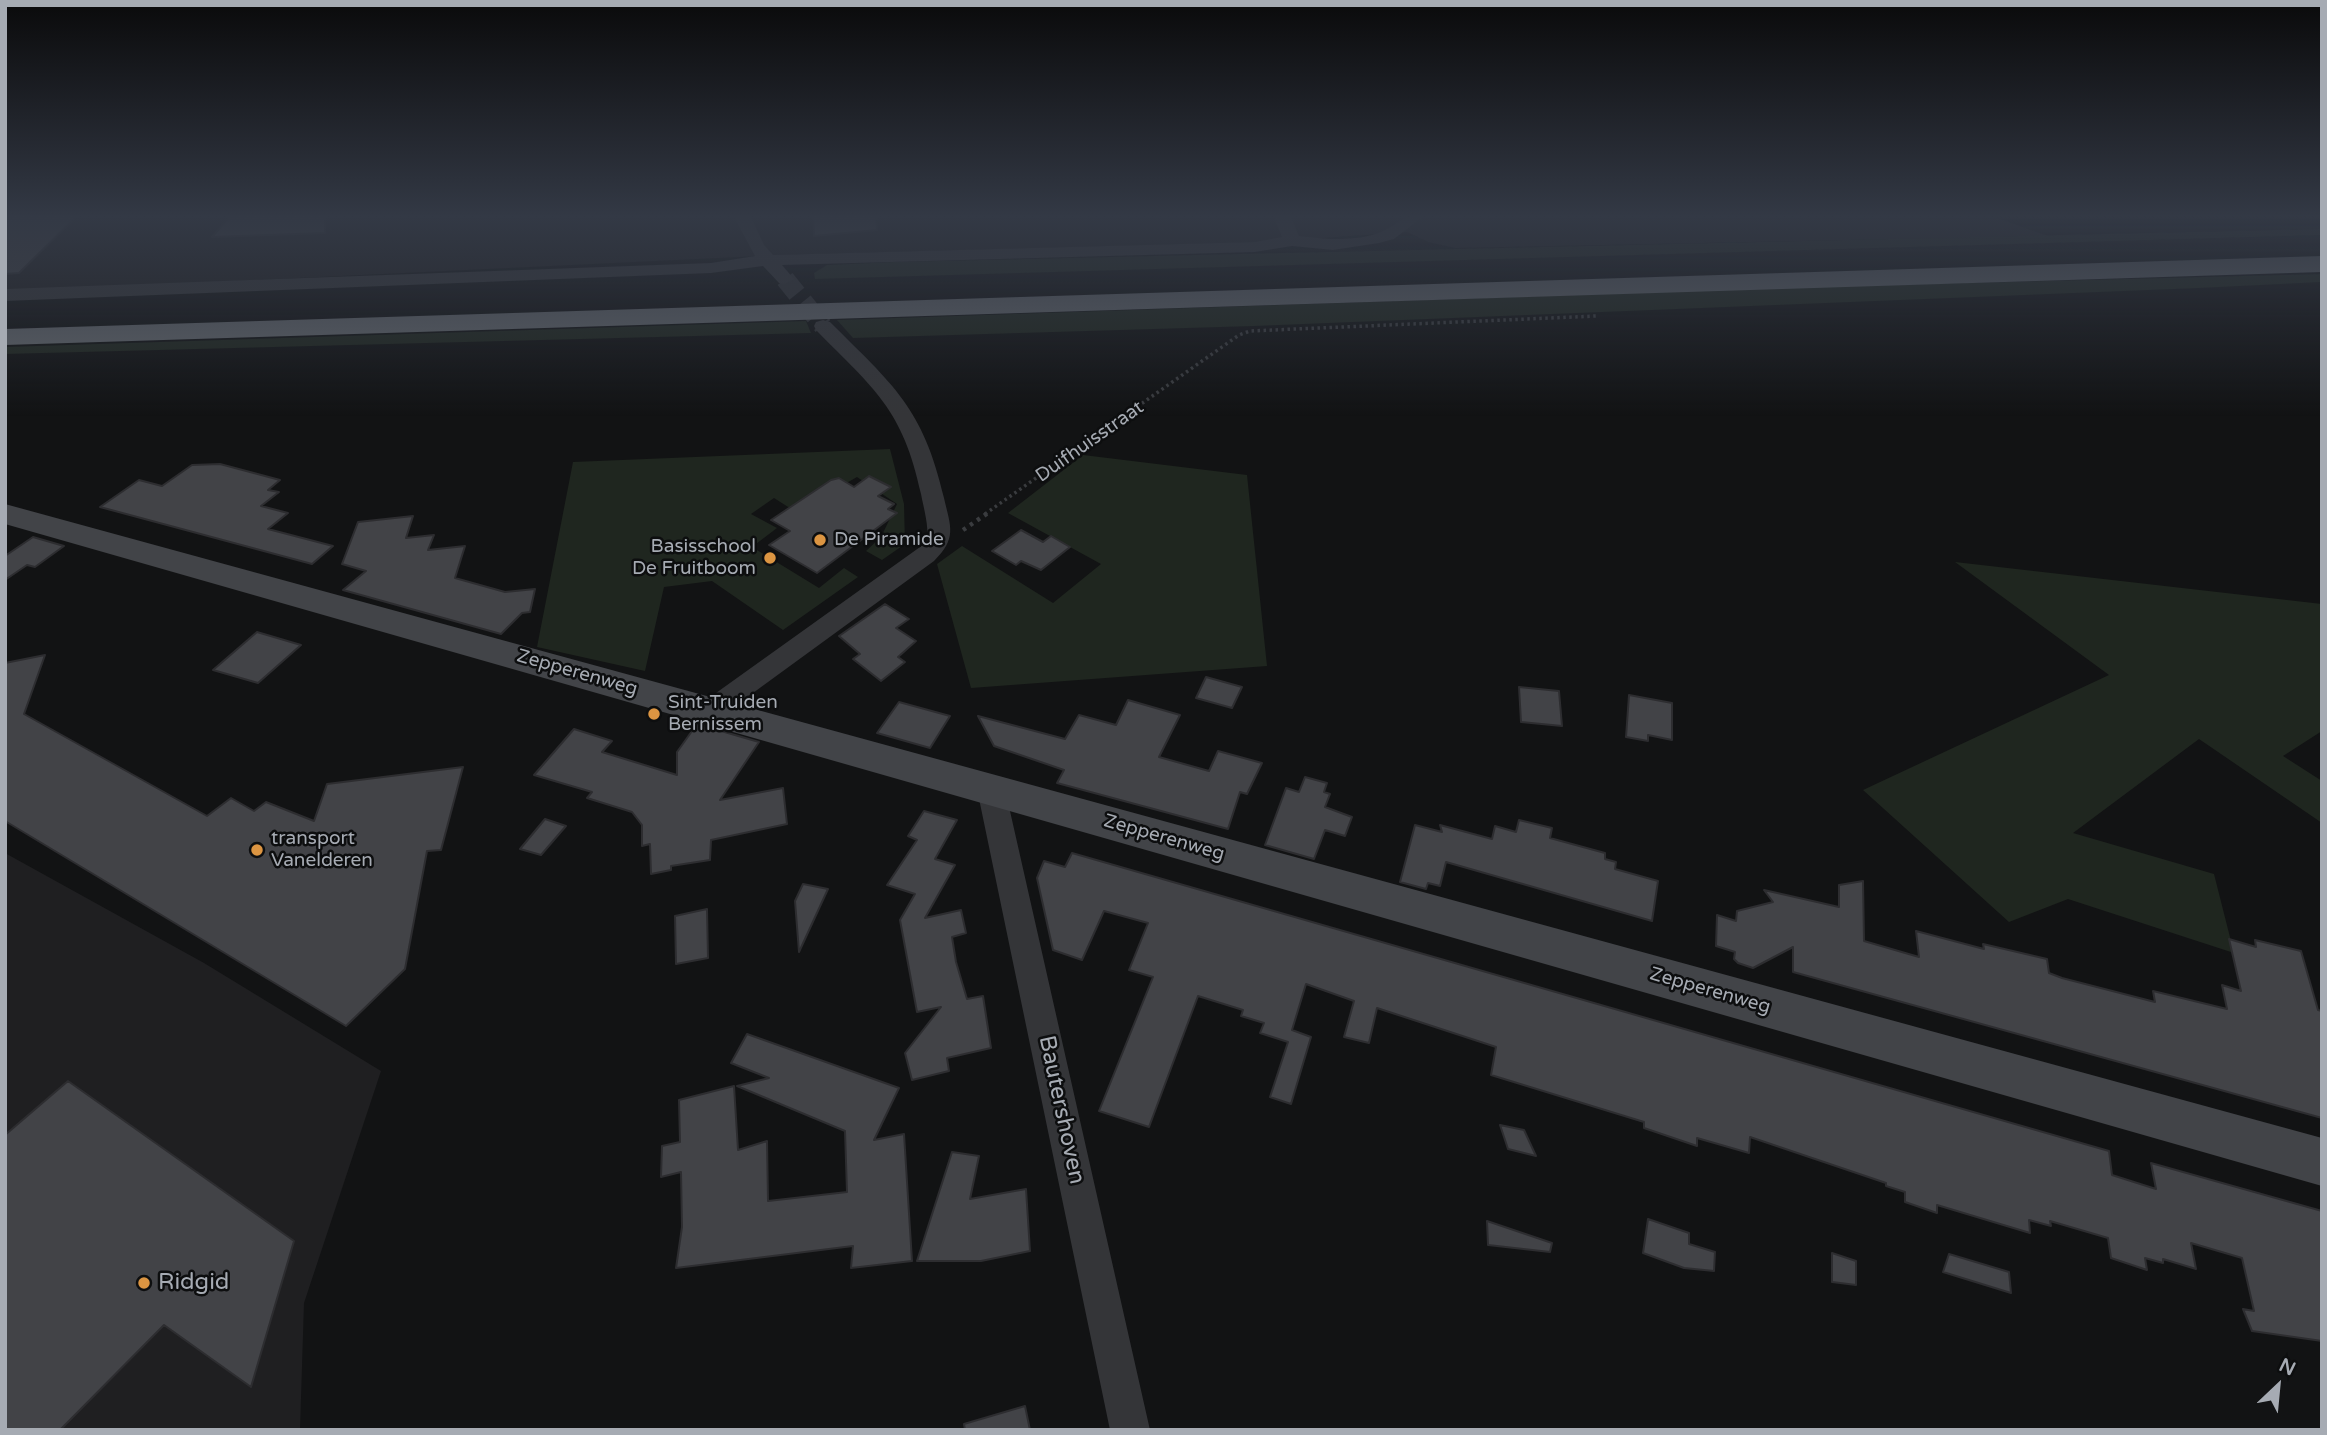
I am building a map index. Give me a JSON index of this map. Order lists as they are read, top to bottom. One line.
{"streets":{"street":["Zepperenweg","Bautershoven"],"path":["Duifhuisstraat"]},"crossings":[["Zepperenweg","Bautershoven"]],"places":["De Piramide","Basisschool De Fruitboom","Sint-Truiden Bernissem","transport Vanelderen","Ridgid"],"north":"top right"}
